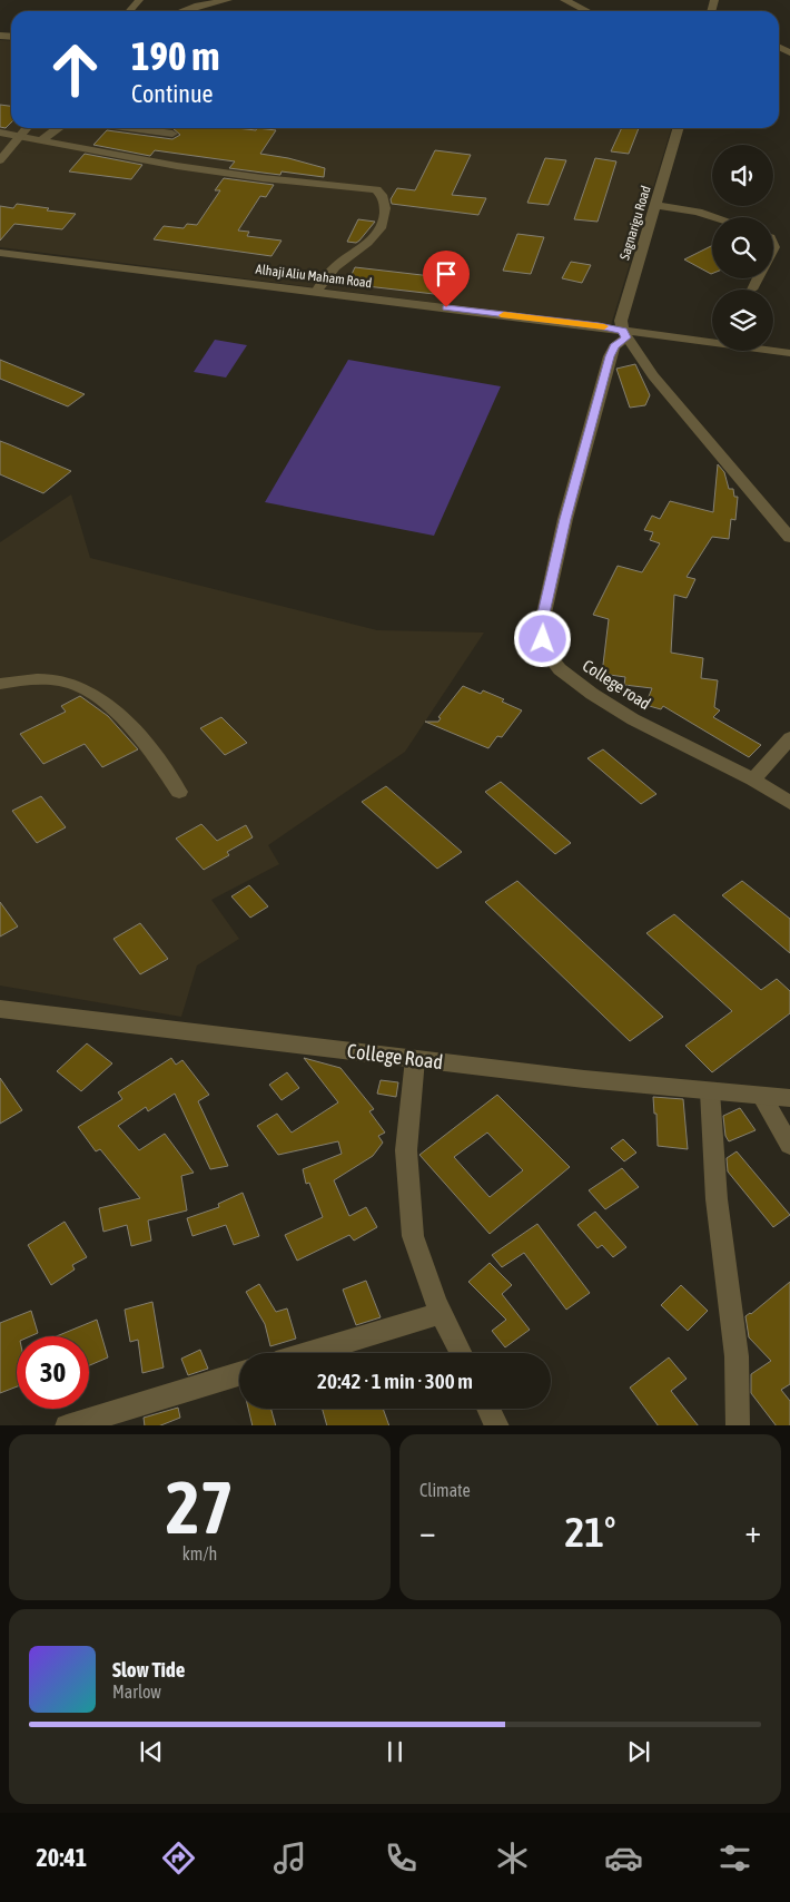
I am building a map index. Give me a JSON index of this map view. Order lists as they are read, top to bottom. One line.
{"streets":{"street":["Sagnarigu Road","Alhaji Aliu Maham Road","College road","College Road"]},"crossings":[["Sagnarigu Road","Alhaji Aliu Maham Road"],["Sagnarigu Road","College road"],["Alhaji Aliu Maham Road","College road"]],"page":{"turn":["190 m","Continue"],"limit":"30","trip":"20:42 · 1 min · 300 m","tile":[["27","km/h"],"Climate"],"heat":["−","21°","+"],"song":["Slow Tide","Marlow"],"tabs":"20:41"}}
